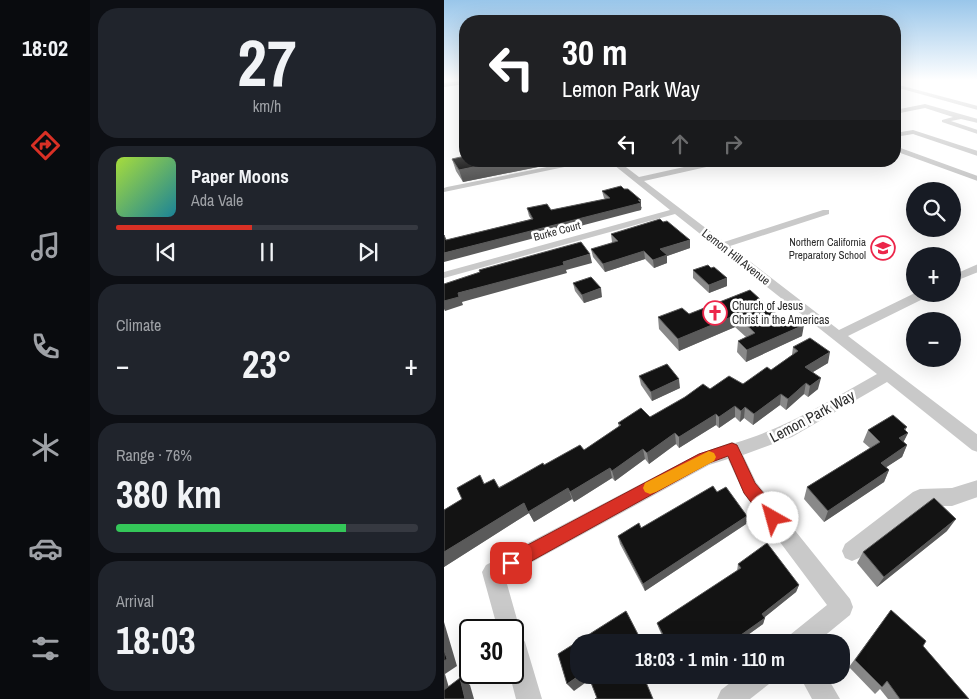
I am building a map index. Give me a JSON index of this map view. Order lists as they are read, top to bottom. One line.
{"streets":{"street":["Burke Court","Lemon Hill Avenue","Lemon Park Way"]},"crossings":[["Burke Court","Lemon Hill Avenue"],["Lemon Hill Avenue","Lemon Park Way"]],"places":{"school or university":["Northern California Preparatory School"],"church":["Church of Jesus Christ in the Americas"]},"page":{"tabs":"18:02","tile":[["27","km/h"],"Climate",["Range · 76%","380 km"],["Arrival","18:03"]],"turn":["30 m","Lemon Park Way"],"song":["Paper Moons","Ada Vale"],"map_buttons":["+","−"],"heat":["−","23°","+"],"limit":"30","trip":"18:03 · 1 min · 110 m"}}
